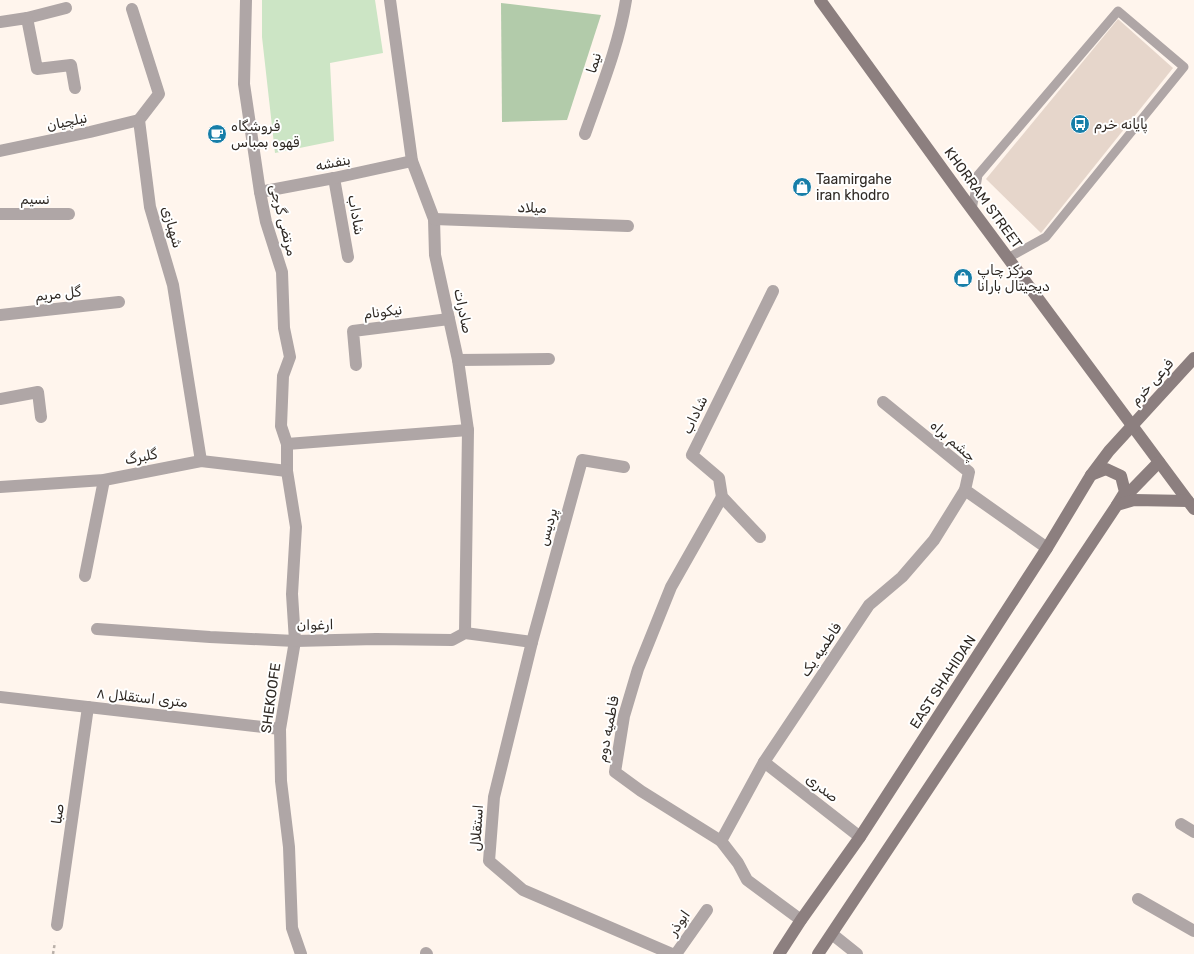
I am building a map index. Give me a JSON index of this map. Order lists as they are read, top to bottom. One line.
{"streets":{"main road":["KHORRAM STREET","فرعی خرم","EAST SHAHIDAN"],"street":["نیما","نیلچیان","بنفشه","نسیم","میلاد","شاداب","مرتضی گرجی","شهبازی","گل مریم","صادرات","نیکونام","چشم براه","گلبرگ","پردیس","ارغوان","فاطمیه یک","۸ متری استقلال","SHEKOOFE","فاطمیه دوم","صدری","صبا","استقلال","ابوذر"]},"crossings":[["نیلچیان","شهبازی"],["بنفشه","شاداب"],["بنفشه","مرتضی گرجی"],["بنفشه","صادرات"],["KHORRAM STREET","فرعی خرم"],["KHORRAM STREET","EAST SHAHIDAN"],["میلاد","صادرات"],["شاداب","فاطمیه دوم"],["مرتضی گرجی","SHEKOOFE"],["شهبازی","گلبرگ"],["صادرات","نیکونام"],["صادرات","ارغوان"],["فرعی خرم","EAST SHAHIDAN"],["چشم براه","فاطمیه یک"],["گلبرگ","SHEKOOFE"],["پردیس","ارغوان"],["پردیس","استقلال"],["ارغوان","SHEKOOFE"],["ارغوان","استقلال"],["فاطمیه یک","فاطمیه دوم"],["فاطمیه یک","صدری"],["EAST SHAHIDAN","فاطمیه دوم"],["EAST SHAHIDAN","صدری"],["۸ متری استقلال","SHEKOOFE"],["۸ متری استقلال","صبا"]],"places":{"bus stop":["پایانه خرم"],"cafe":["فروشگاه قهوه بمباس"],"shop":["Taamirgahe iran khodro","مرکز چاپ دیجیتال بارانا"]}}
